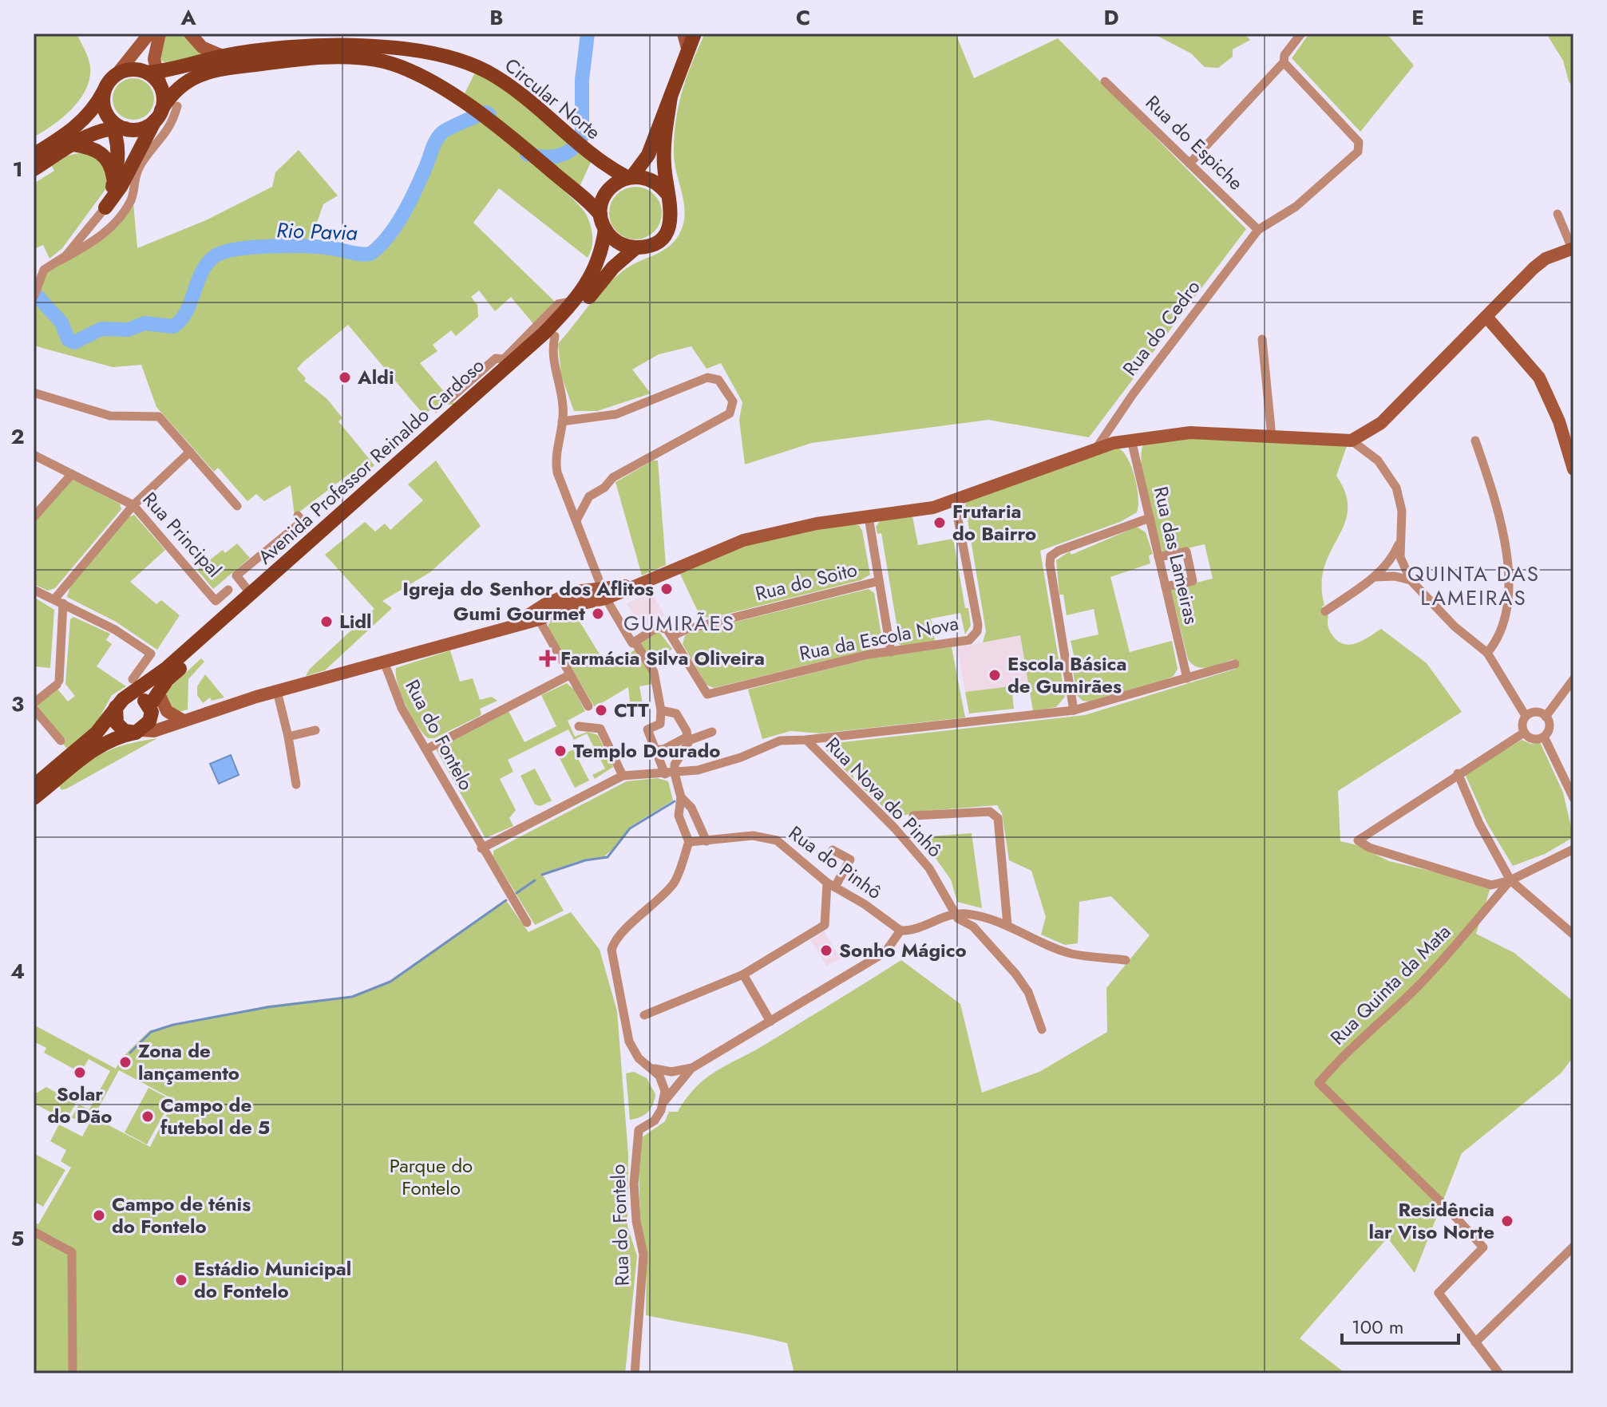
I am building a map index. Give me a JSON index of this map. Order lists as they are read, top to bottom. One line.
{"streets":{"main road":["Circular Norte","Avenida Professor Reinaldo Cardoso"],"street":["Rua do Espiche","Rua do Cedro","Rua Principal","Rua das Lameiras","Rua do Soito","Rua da Escola Nova","Rua do Fontelo","Rua Nova do Pinhô","Rua do Pinhô","Rua Quinta da Mata"]},"crossings":[["Circular Norte","Avenida Professor Reinaldo Cardoso"],["Rua do Espiche","Rua do Cedro"],["Rua do Soito","Rua da Escola Nova"]],"districts":["QUINTA DAS LAMEIRAS","GUMIRÃES"],"water":["Rio Pavia"],"parks":["Parque do Fontelo"],"places":{"other":["Aldi","Frutaria do Bairro","Igreja do Senhor dos Aflitos","Gumi Gourmet","Lidl","Escola Básica de Gumirães","CTT","Templo Dourado","Sonho Mágico","Zona de lançamento","Solar do Dão","Campo de futebol de 5","Campo de ténis do Fontelo","Residência lar Viso Norte","Estádio Municipal do Fontelo"],"health":["Farmácia Silva Oliveira"]},"scale_bar":"100 m","grid":{"columns":["A","B","C","D","E"],"rows":["1","2","3","4","5"]}}
